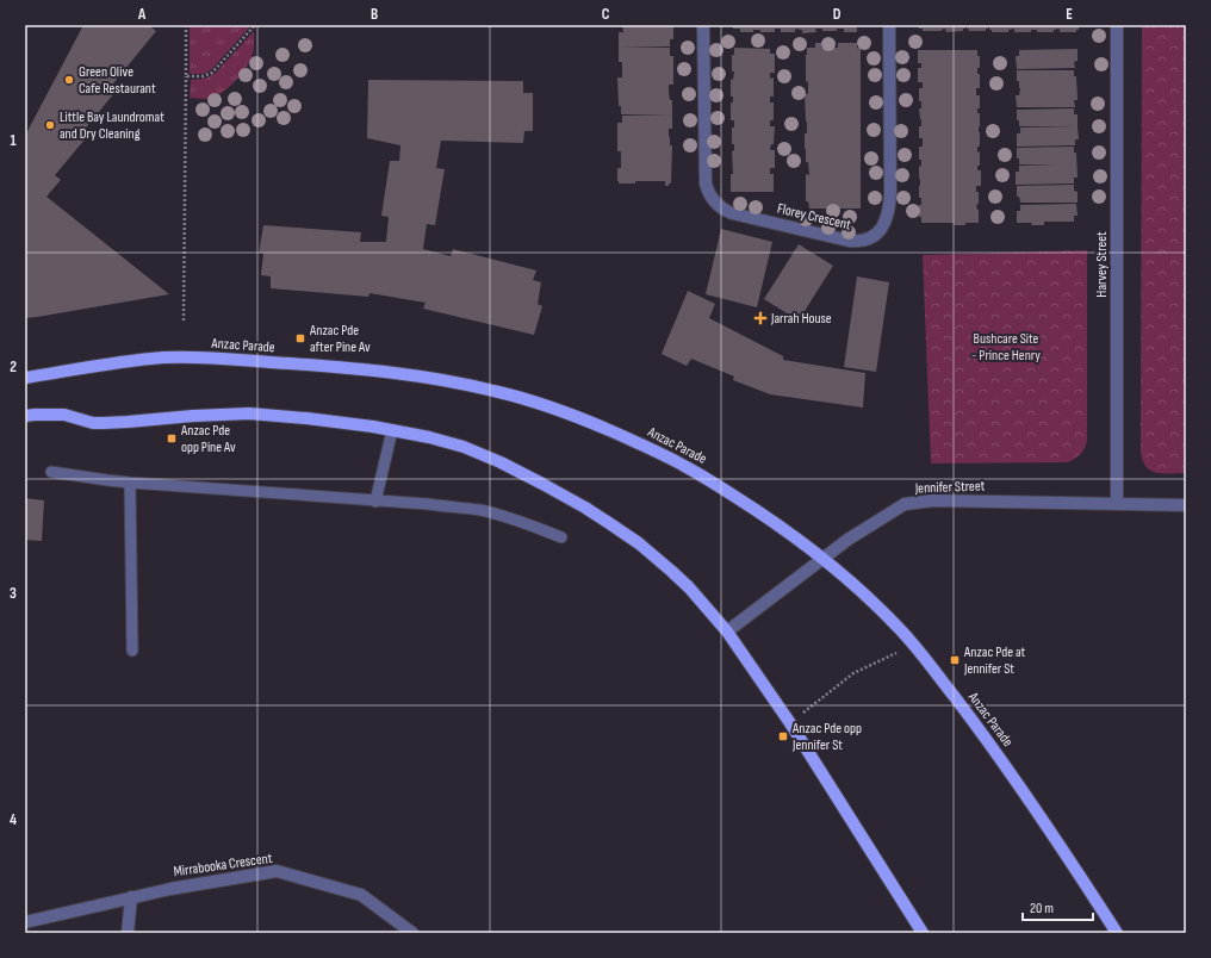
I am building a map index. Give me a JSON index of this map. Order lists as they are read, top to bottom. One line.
{"streets":{"main road":["Anzac Parade"],"street":["Florey Crescent","Harvey Street","Jennifer Street","Mirrabooka Crescent"]},"crossings":[["Harvey Street","Jennifer Street"],["Anzac Parade","Jennifer Street"]],"parks":["Bushcare Site - Prince Henry"],"places":{"other":["Green Olive Cafe Restaurant","Little Bay Laundromat and Dry Cleaning"],"health":["Jarrah House"],"transit":["Anzac Pde after Pine Av","Anzac Pde opp Pine Av","Anzac Pde at Jennifer St","Anzac Pde opp Jennifer St"]},"scale_bar":"20 m","grid":{"columns":["A","B","C","D","E"],"rows":["1","2","3","4"]}}
